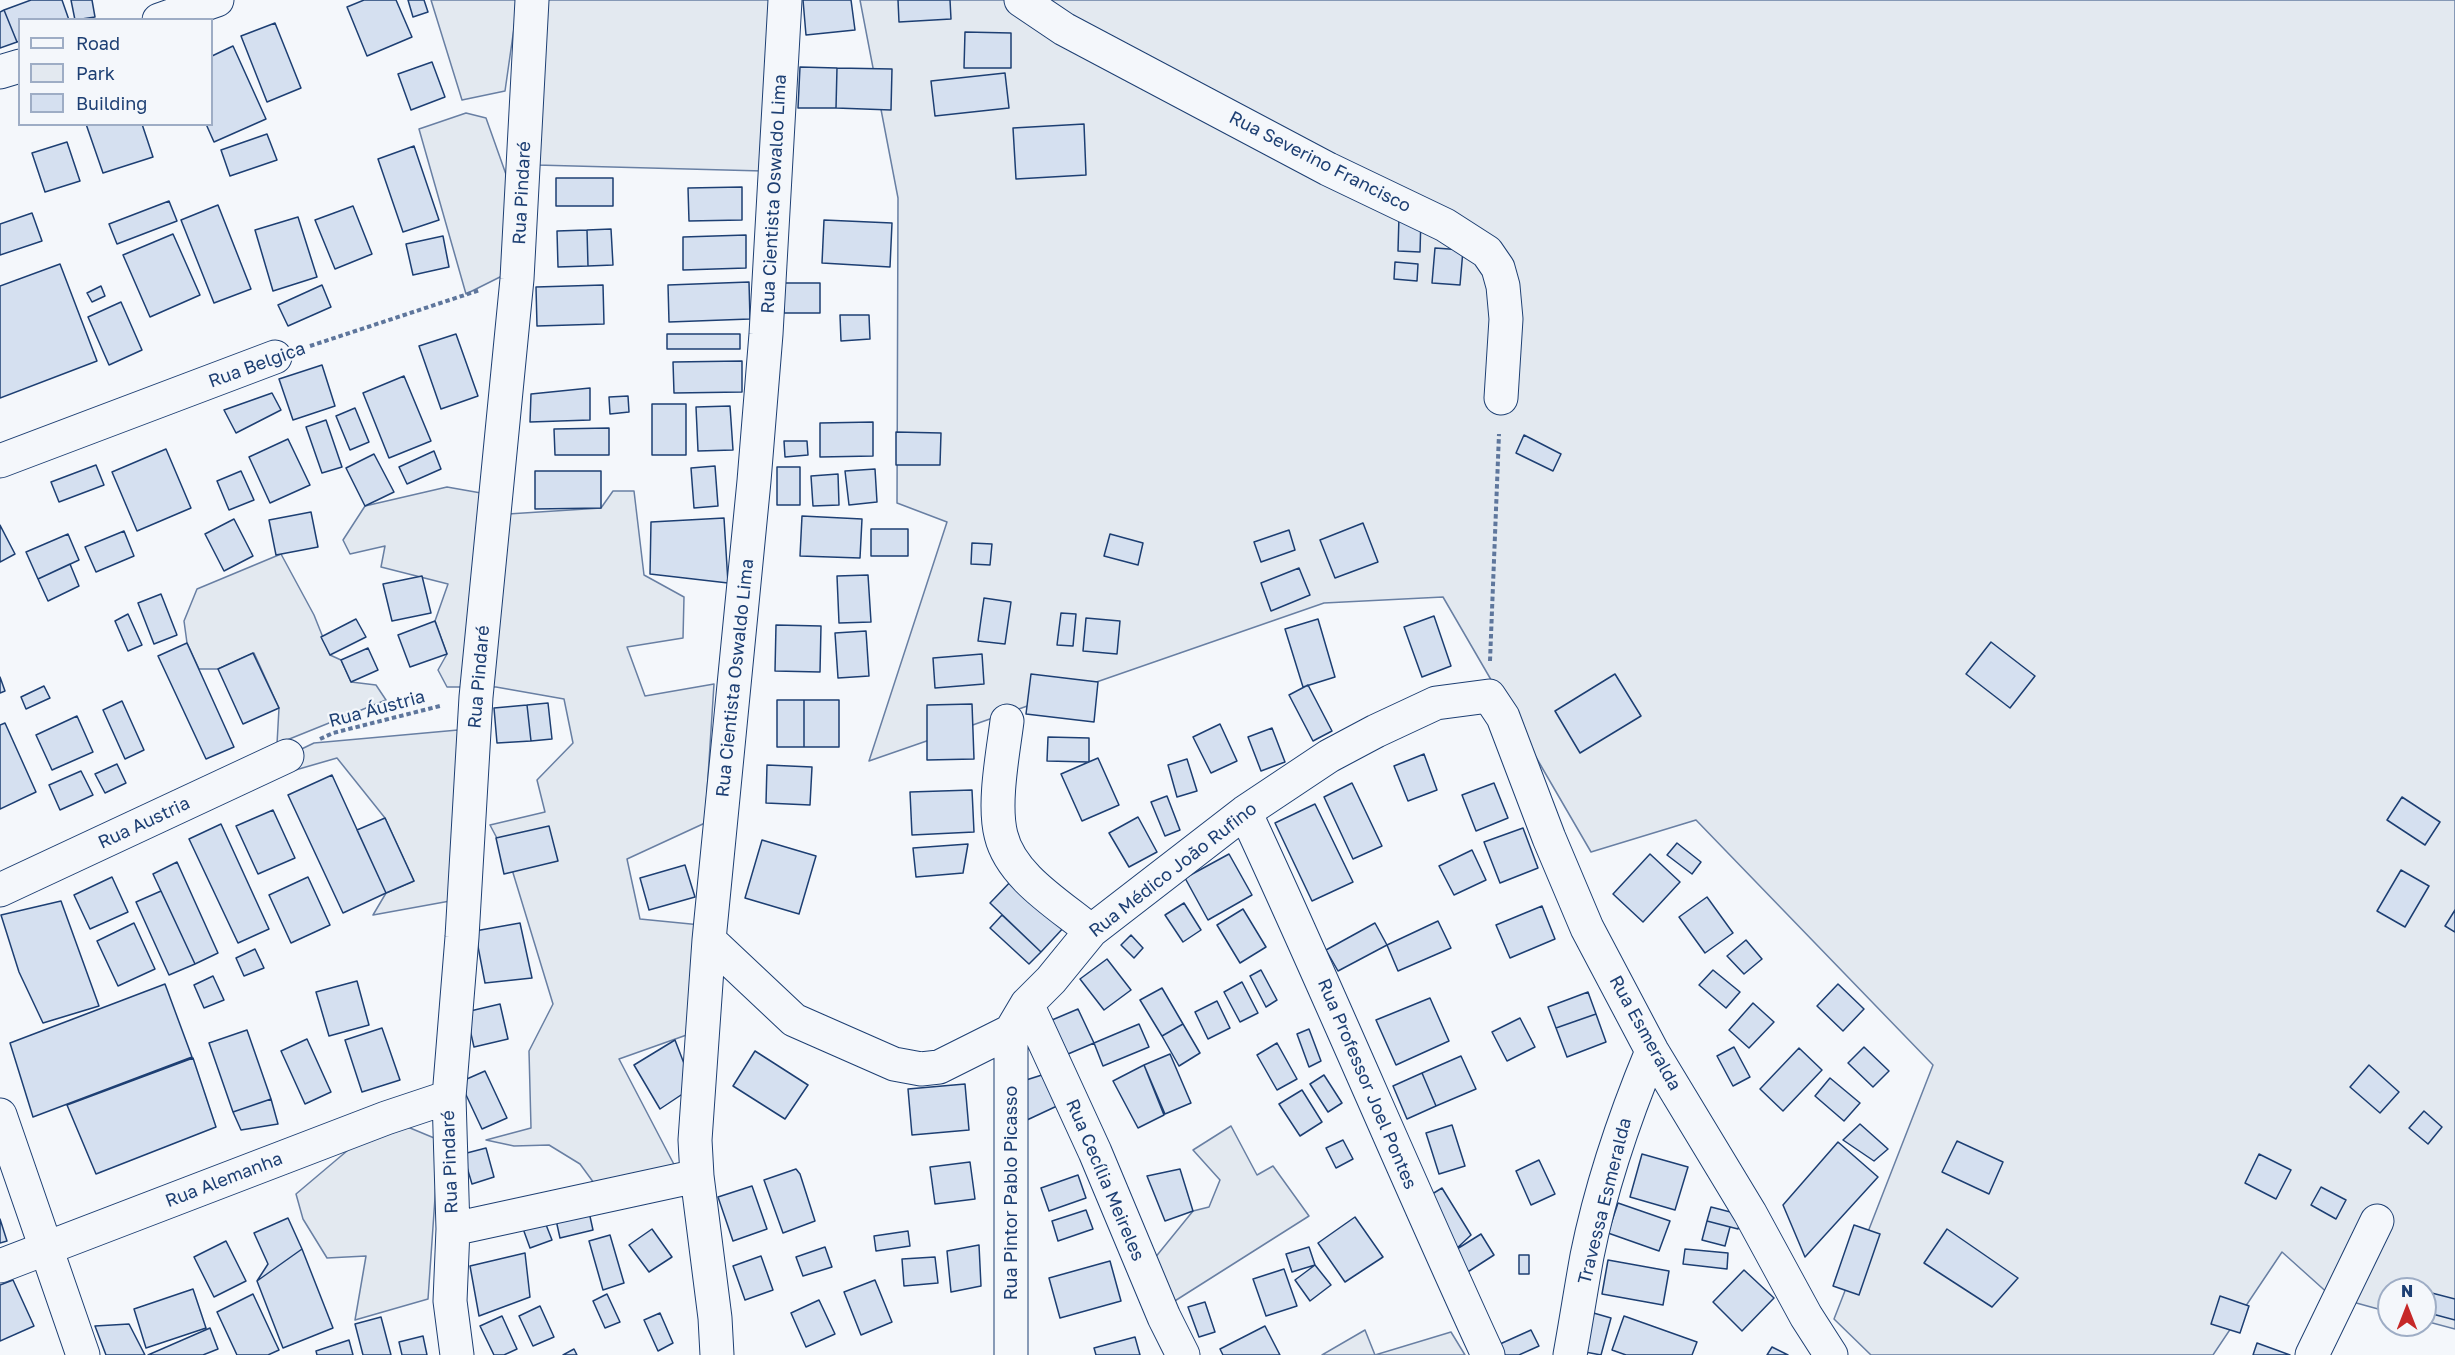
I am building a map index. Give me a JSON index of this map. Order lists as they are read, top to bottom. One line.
{"streets":{"street":["Rua Severino Francisco","Rua Pindaré","Rua Cientista Oswaldo Lima","Rua Belgica","Rua Austria","Rua Médico João Rufino","Rua Esmeralda","Rua Professor Joel Pontes","Rua Alemanha","Rua Cecília Meireles","Rua Pintor Pablo Picasso","Travessa Esmeralda"],"path":["Rua Áustria"]},"crossings":[["Rua Pindaré","Rua Belgica"],["Rua Pindaré","Rua Áustria"],["Rua Pindaré","Rua Alemanha"],["Rua Cientista Oswaldo Lima","Rua Médico João Rufino"],["Rua Áustria","Rua Austria"],["Rua Médico João Rufino","Rua Esmeralda"],["Rua Médico João Rufino","Rua Professor Joel Pontes"],["Rua Médico João Rufino","Rua Cecília Meireles"],["Rua Médico João Rufino","Rua Pintor Pablo Picasso"],["Rua Esmeralda","Travessa Esmeralda"],["Rua Cecília Meireles","Rua Pintor Pablo Picasso"]],"legend":["Road","Park","Building"],"north":"top"}
